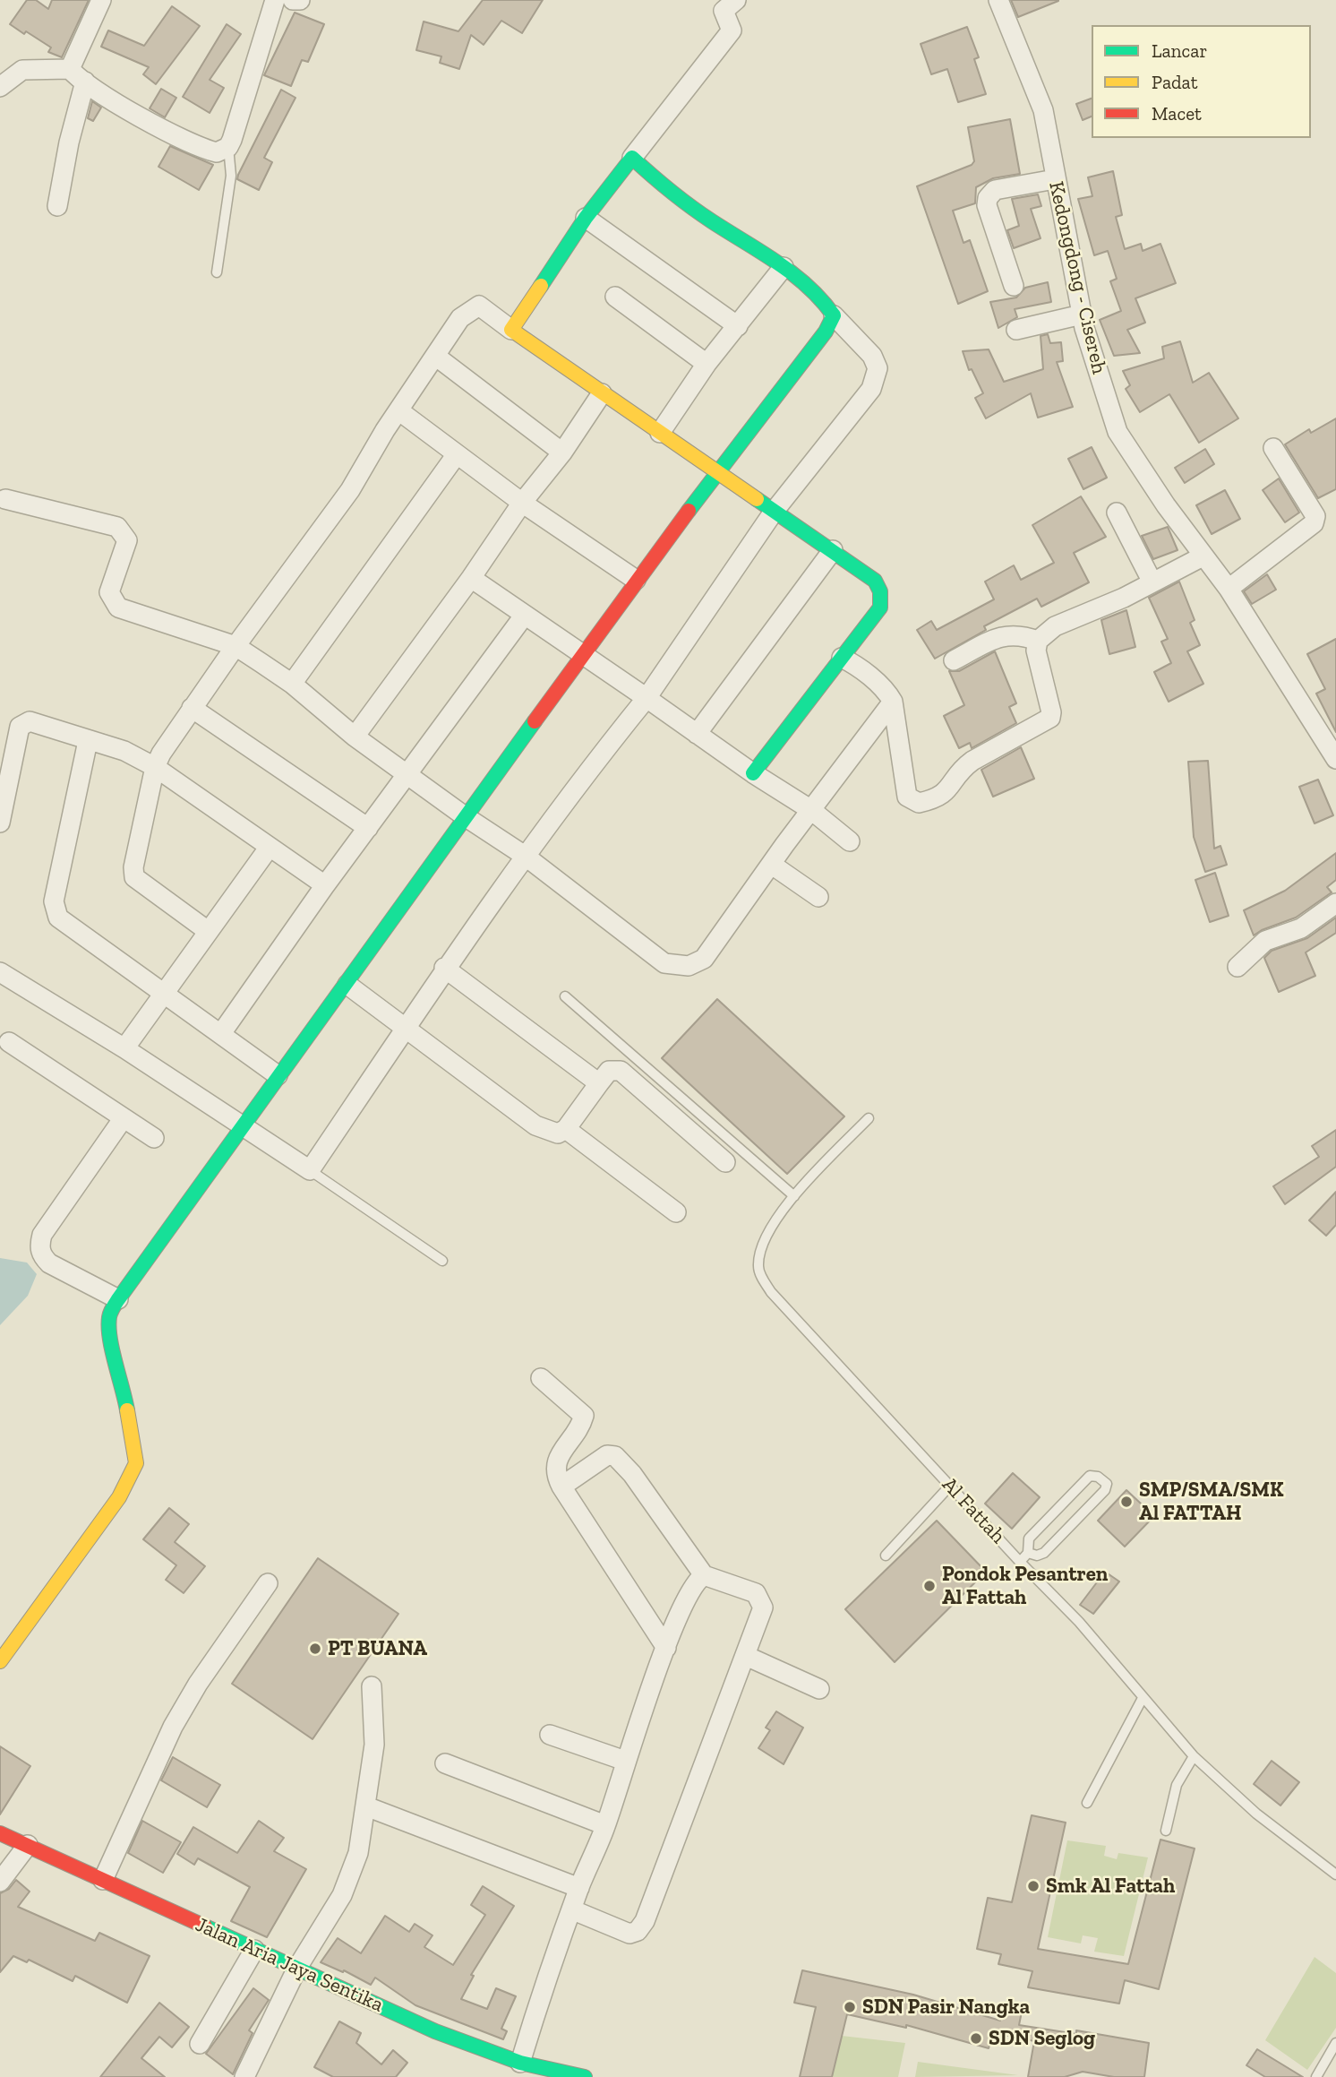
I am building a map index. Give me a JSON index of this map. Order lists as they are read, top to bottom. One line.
{"streets":{"street":["Kedongdong - Cisereh","Jalan Aria Jaya Sentika"],"lane":["Al Fattah"]},"places":["SMP/SMA/SMK Al FATTAH","Pondok Pesantren Al Fattah","PT BUANA","Smk Al Fattah","SDN Pasir Nangka","SDN Seglog"],"legend":["Lancar","Padat","Macet"]}
